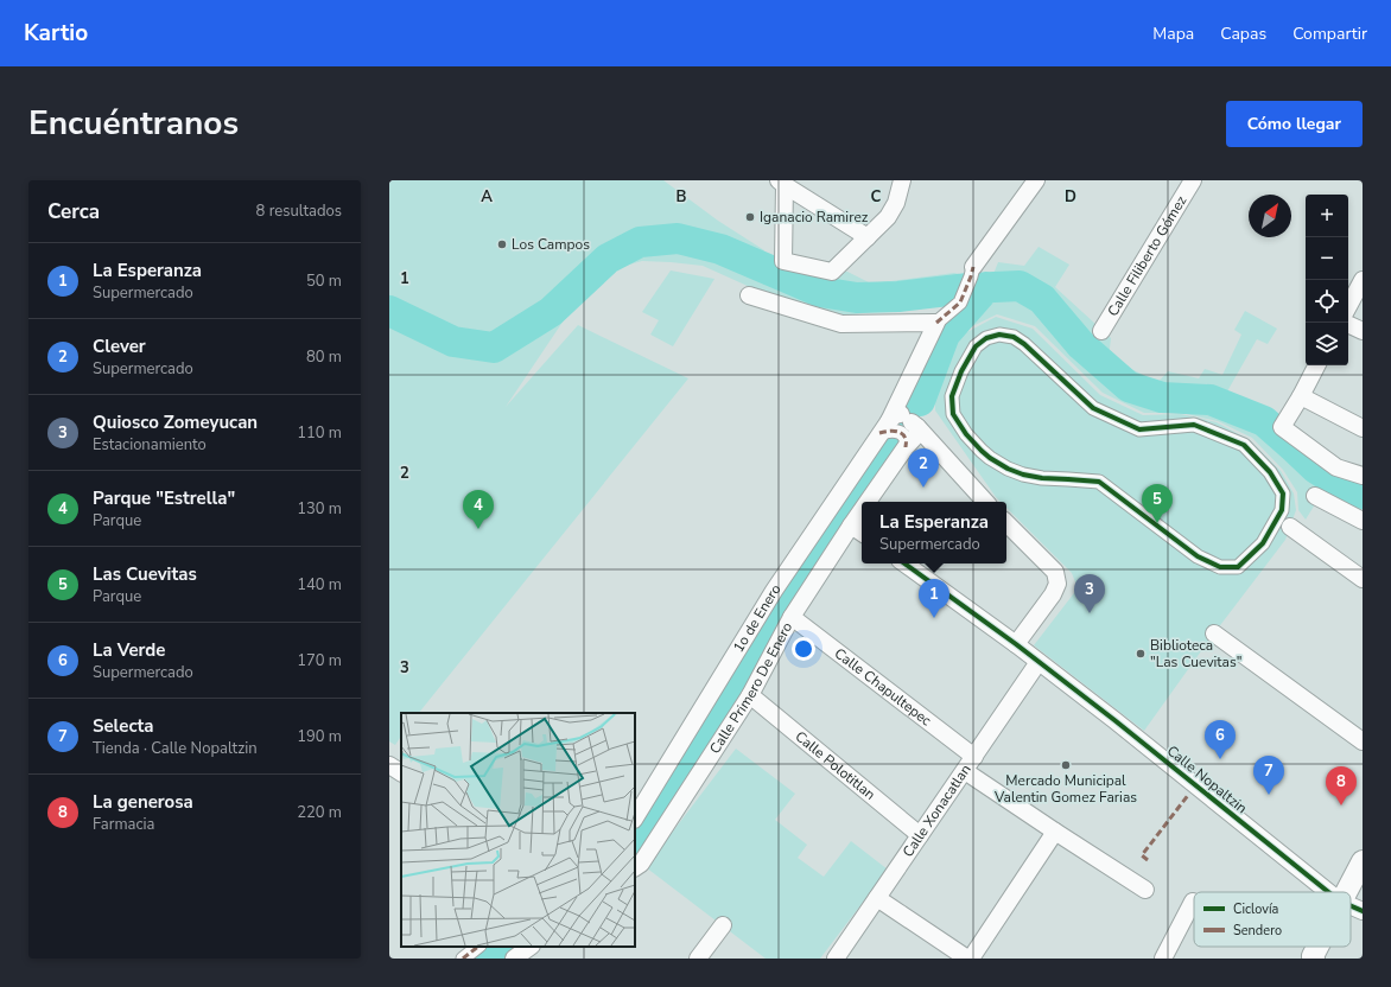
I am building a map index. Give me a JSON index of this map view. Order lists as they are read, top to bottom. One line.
{"streets":{"street":["Calle Filiberto Gómez","1o de Enero","Calle Chapultepec","Calle Primero De Enero","Calle Polotitlan","Calle Nopaltzin","Calle Xonacatlan"]},"crossings":[["Calle Chapultepec","Calle Primero De Enero"],["Calle Chapultepec","Calle Xonacatlan"],["Calle Primero De Enero","Calle Polotitlan"],["Calle Polotitlan","Calle Xonacatlan"],["Calle Nopaltzin","Calle Xonacatlan"]],"places":["Iganacio Ramirez","Los Campos","Biblioteca \"Las Cuevitas\"","Mercado Municipal Valentin Gomez Farias"],"legend":["Ciclovía","Sendero"],"north":"top right","page":{"header":"Kartio","nav":["Mapa","Capas","Compartir"],"title":"Encuéntranos","buttons":"Cómo llegar","heading":["Cerca","8 resultados"],"map_buttons":["+","−"],"list":[{"mark":"1","name":"La Esperanza","note":"Supermercado","value":"50 m"},{"mark":"2","name":"Clever","note":"Supermercado","value":"80 m"},{"mark":"3","name":"Quiosco Zomeyucan","note":"Estacionamiento","value":"110 m"},{"mark":"4","name":"Parque \"Estrella\"","note":"Parque","value":"130 m"},{"mark":"5","name":"Las Cuevitas","note":"Parque","value":"140 m"},{"mark":"6","name":"La Verde","note":"Supermercado","value":"170 m"},{"mark":"7","name":"Selecta","note":"Tienda · Calle Nopaltzin","value":"190 m"},{"mark":"8","name":"La generosa","note":"Farmacia","value":"220 m"}],"pins":["2","5","4","3","1","6","7","8"],"popup":["La Esperanza","Supermercado"]},"grid":{"columns":["A","B","C","D"],"rows":["1","2","3"]}}
